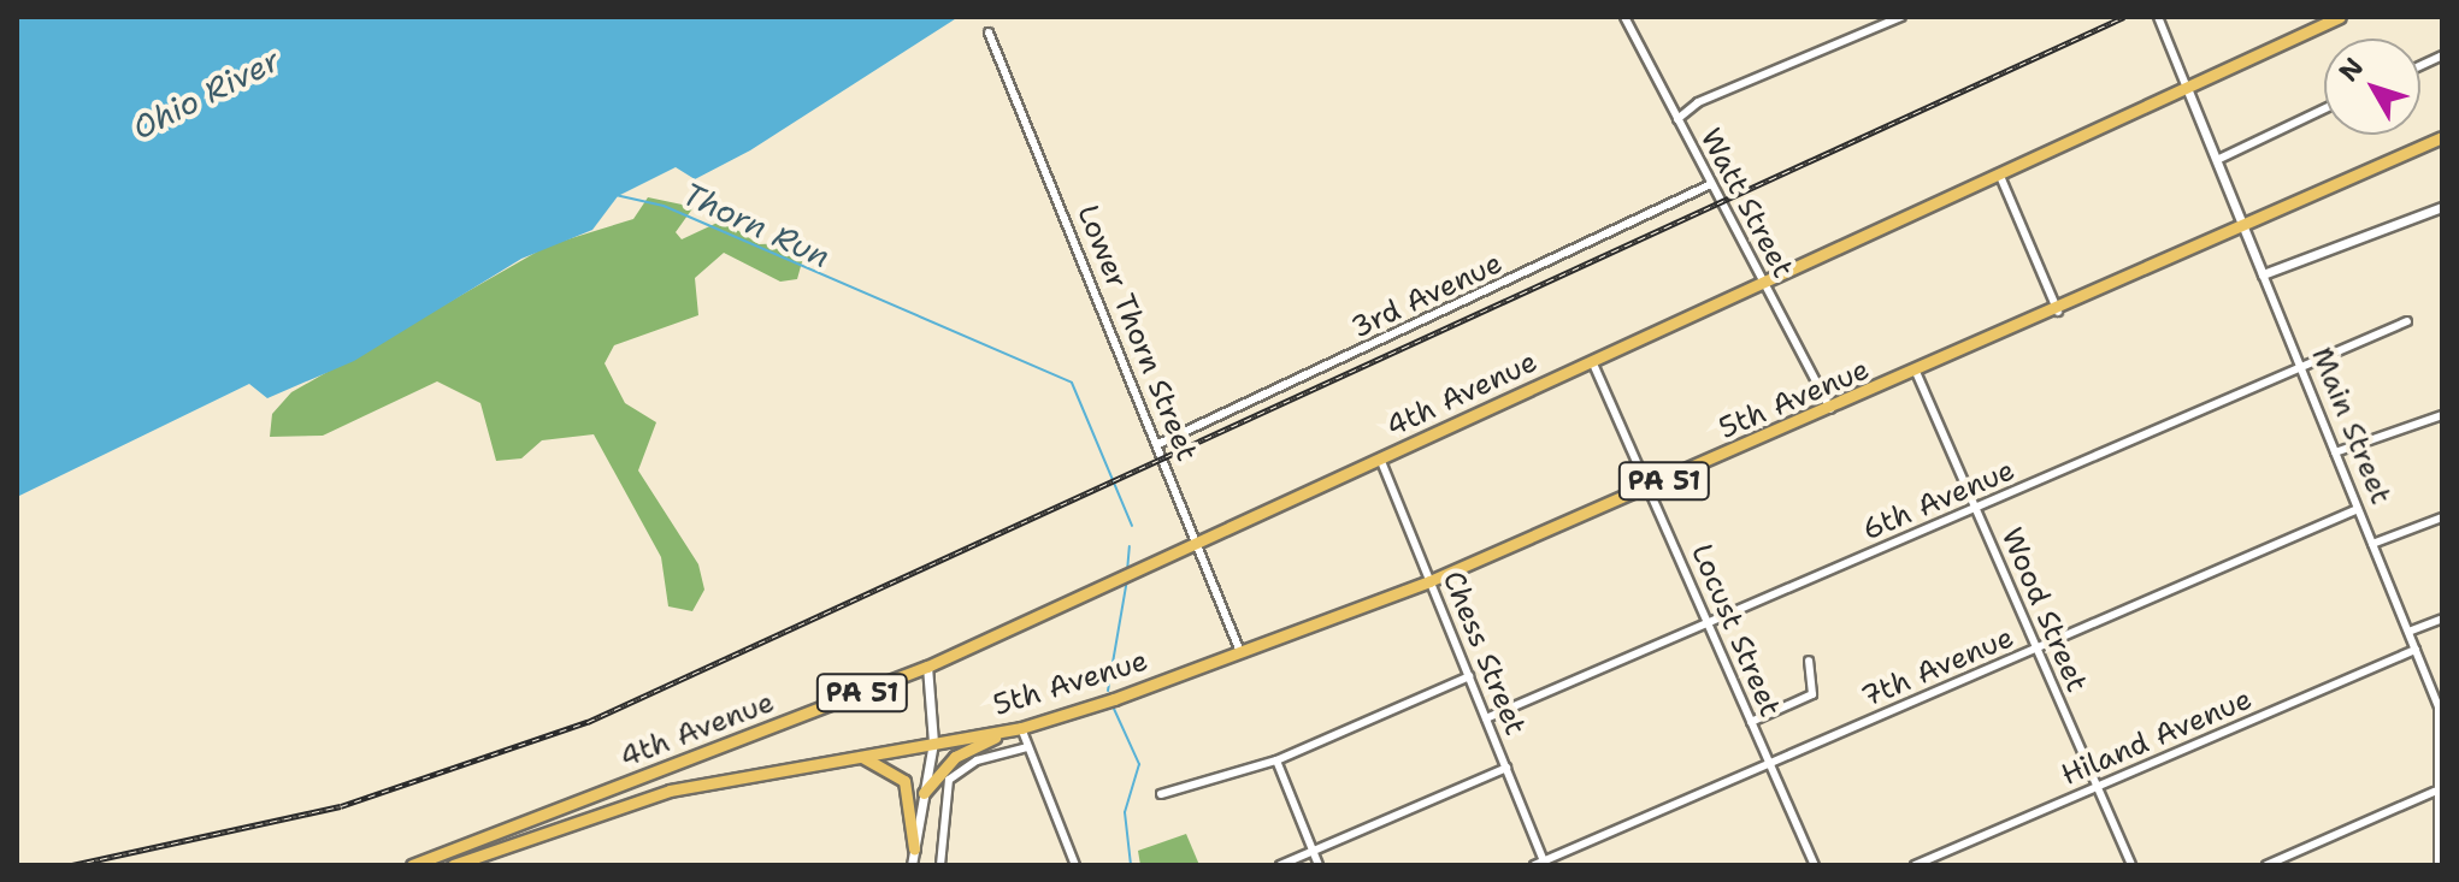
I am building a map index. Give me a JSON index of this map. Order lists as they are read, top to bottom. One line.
{"streets":{"main road":["4th Avenue","5th Avenue","PA 51"],"street":["Watt Street","3rd Avenue","Lower Thorn Street","Main Street","6th Avenue","Wood Street","Locust Street","Chess Street","7th Avenue","Hiland Avenue"]},"crossings":[["Watt Street","3rd Avenue"],["Watt Street","4th Avenue"],["Watt Street","5th Avenue"],["3rd Avenue","Lower Thorn Street"],["Lower Thorn Street","4th Avenue"],["Lower Thorn Street","5th Avenue"],["4th Avenue","Main Street"],["4th Avenue","Locust Street"],["4th Avenue","Chess Street"],["5th Avenue","Main Street"],["5th Avenue","PA 51"],["5th Avenue","Wood Street"],["5th Avenue","Locust Street"],["5th Avenue","Chess Street"],["Main Street","6th Avenue"],["Main Street","7th Avenue"],["Main Street","Hiland Avenue"],["6th Avenue","Wood Street"],["6th Avenue","Locust Street"],["6th Avenue","Chess Street"],["Wood Street","7th Avenue"],["Wood Street","Hiland Avenue"],["Locust Street","7th Avenue"],["Chess Street","7th Avenue"]],"water":["Ohio River","Thorn Run"],"north":"top left"}
